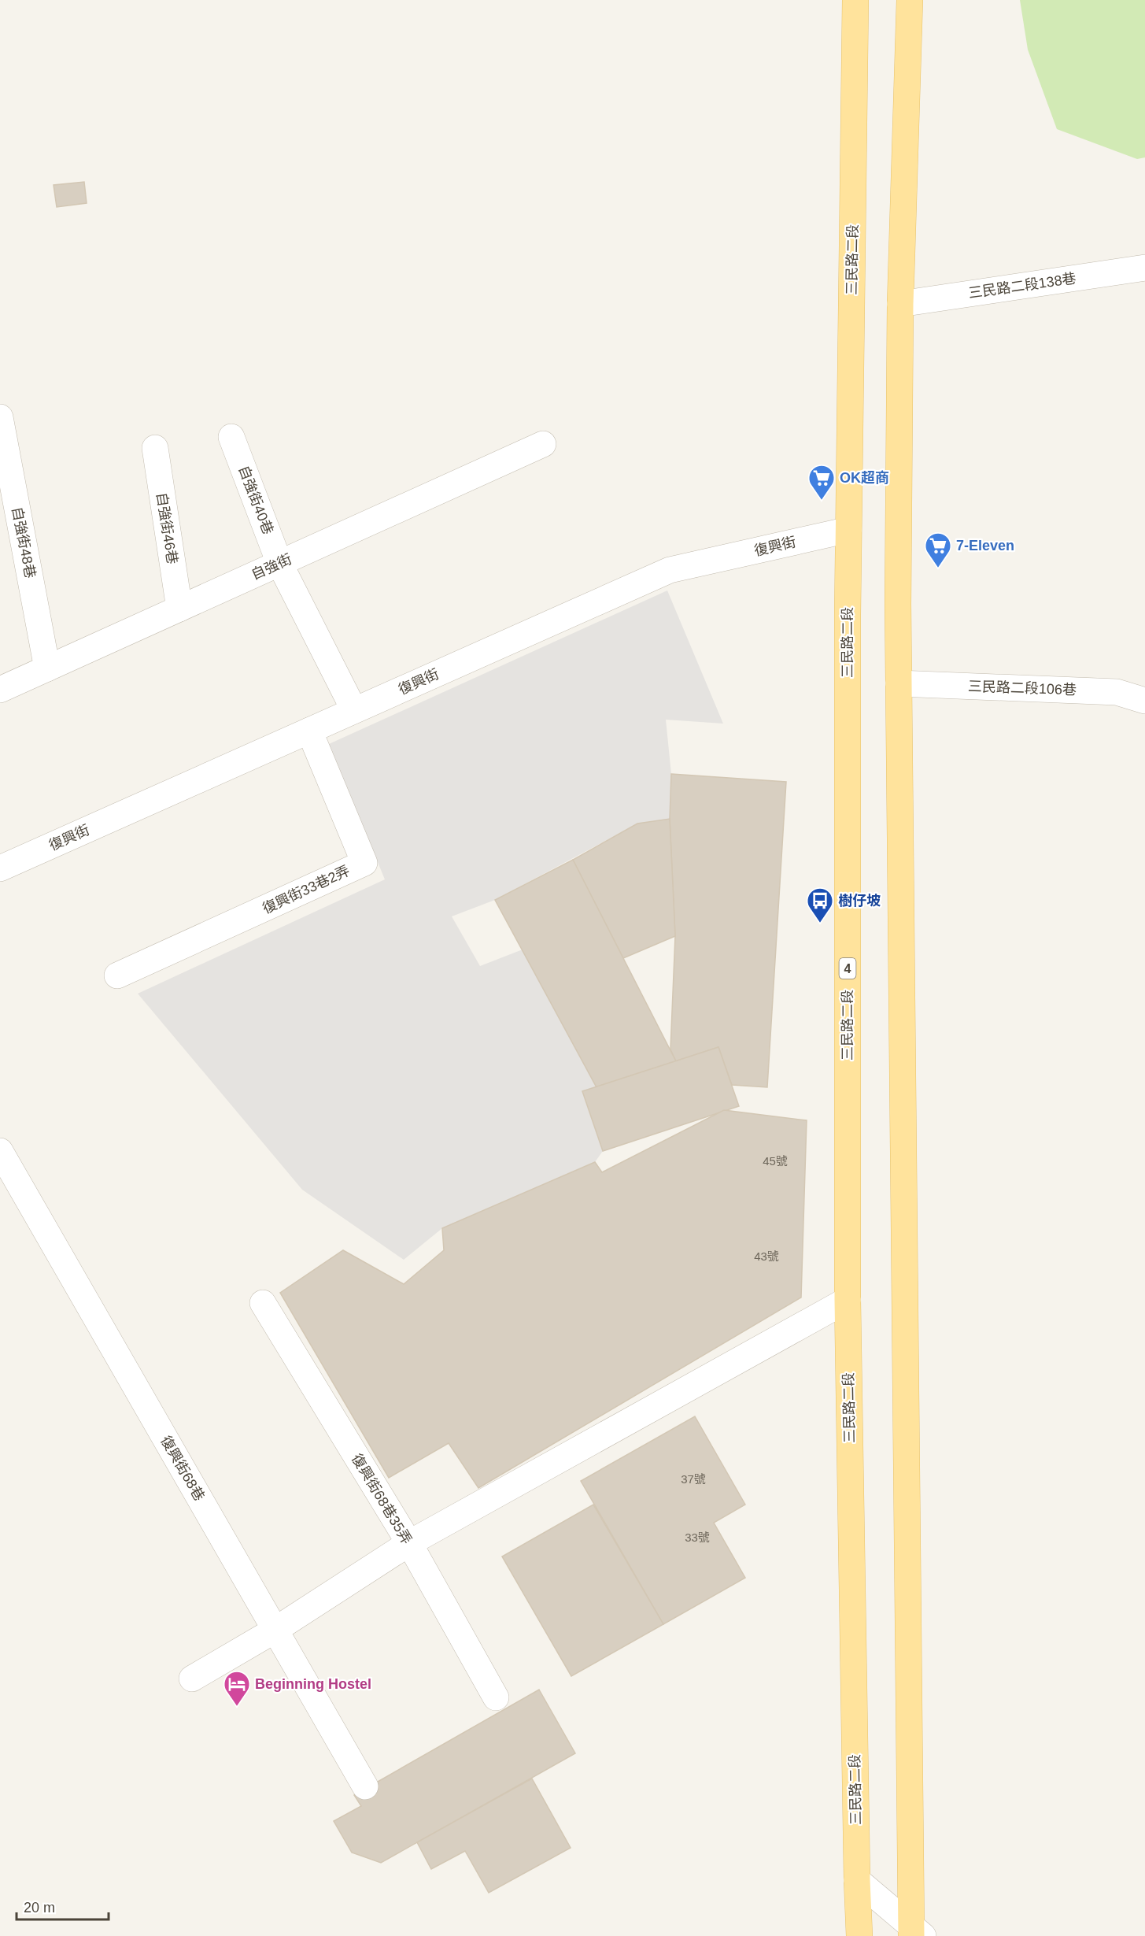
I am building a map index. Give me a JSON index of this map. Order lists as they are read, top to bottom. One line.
{"streets":{"main road":["三民路二段","4"],"street":["三民路二段138巷","自強街40巷","自強街46巷","自強街48巷","復興街","自強街","三民路二段106巷","復興街33巷2弄","復興街68巷","復興街68巷35弄"]},"crossings":[["三民路二段","復興街"],["自強街40巷","復興街"],["自強街40巷","自強街"],["自強街46巷","自強街"],["自強街48巷","自強街"],["復興街","復興街33巷2弄"]],"places":{"supermarket":["OK超商","7-Eleven"],"bus stop":["樹仔坡"],"hotel":["Beginning Hostel"]},"house_numbers":["45號","43號","37號","33號"],"scale_bar":"20 m"}
